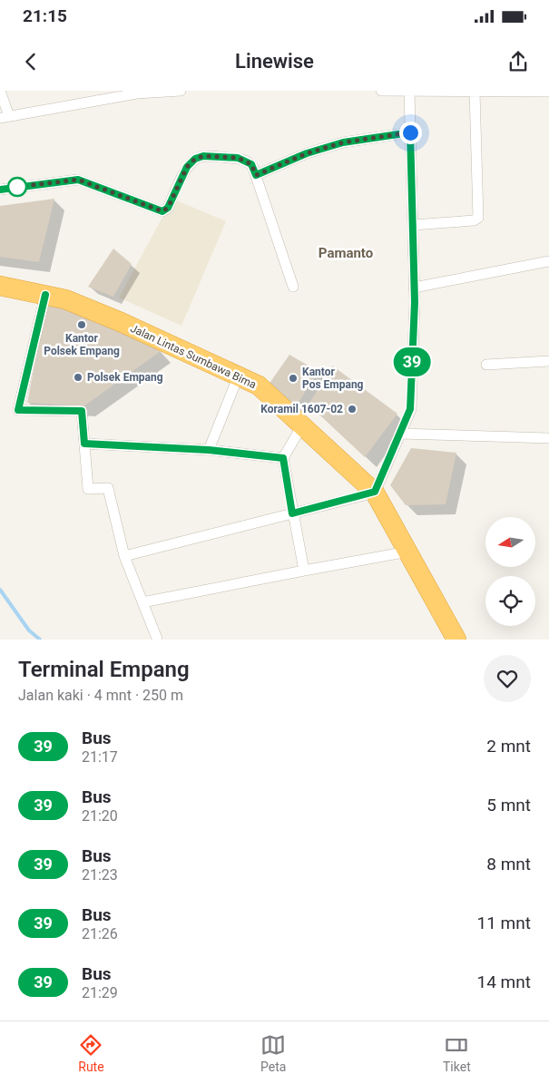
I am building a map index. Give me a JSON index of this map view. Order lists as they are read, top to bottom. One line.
{"streets":{"highway":["Jalan Lintas Sumbawa Bima"]},"districts":["Pamanto"],"places":["Kantor Polsek Empang","Polsek Empang","Kantor Pos Empang","Koramil 1607-02"],"lines":["bus line 39"],"north":"left","page":{"status":"21:15","header":"Linewise","on_map":"39","heading":["Terminal Empang","Jalan kaki · 4 mnt · 250 m"],"list":[{"mark":"39","name":"Bus","note":"21:17","value":"2 mnt"},{"mark":"39","name":"Bus","note":"21:20","value":"5 mnt"},{"mark":"39","name":"Bus","note":"21:23","value":"8 mnt"},{"mark":"39","name":"Bus","note":"21:26","value":"11 mnt"},{"mark":"39","name":"Bus","note":"21:29","value":"14 mnt"}],"tabs":["Rute","Peta","Tiket"]}}
